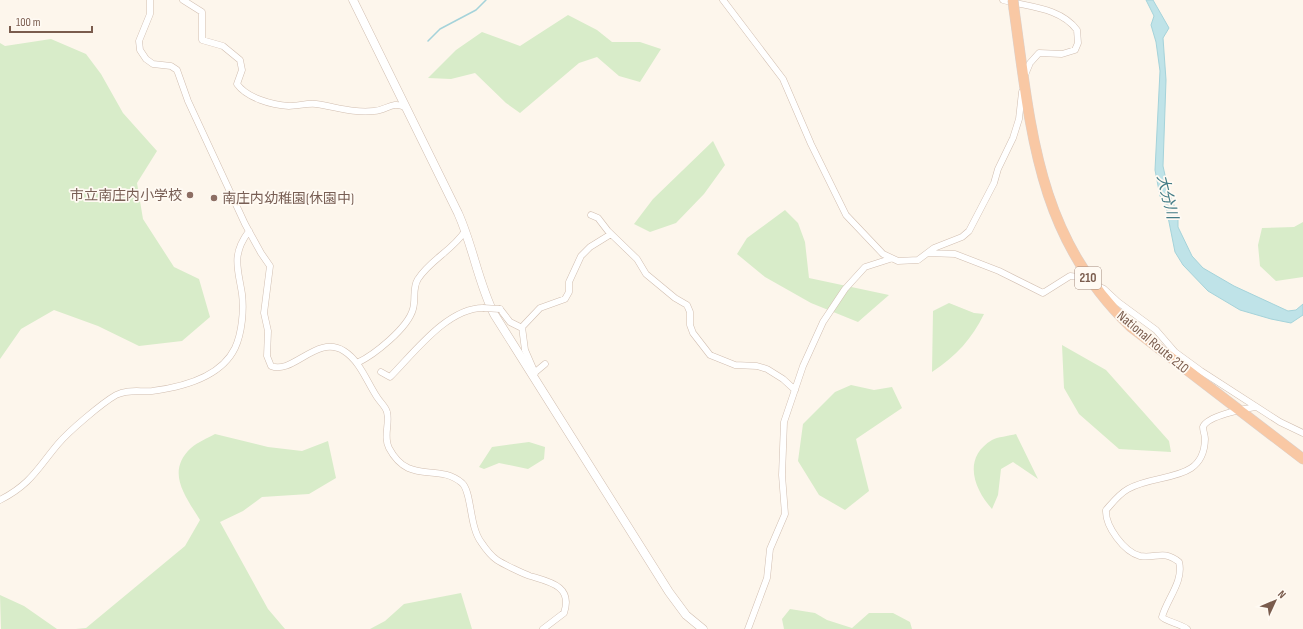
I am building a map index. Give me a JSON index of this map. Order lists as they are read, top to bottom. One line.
{"streets":{"highway":["210","National Route 210"]},"water":["大分川"],"places":["市立南庄内小学校","南庄内幼稚園(休園中)"],"scale_bar":"100 m","north":"top right"}
